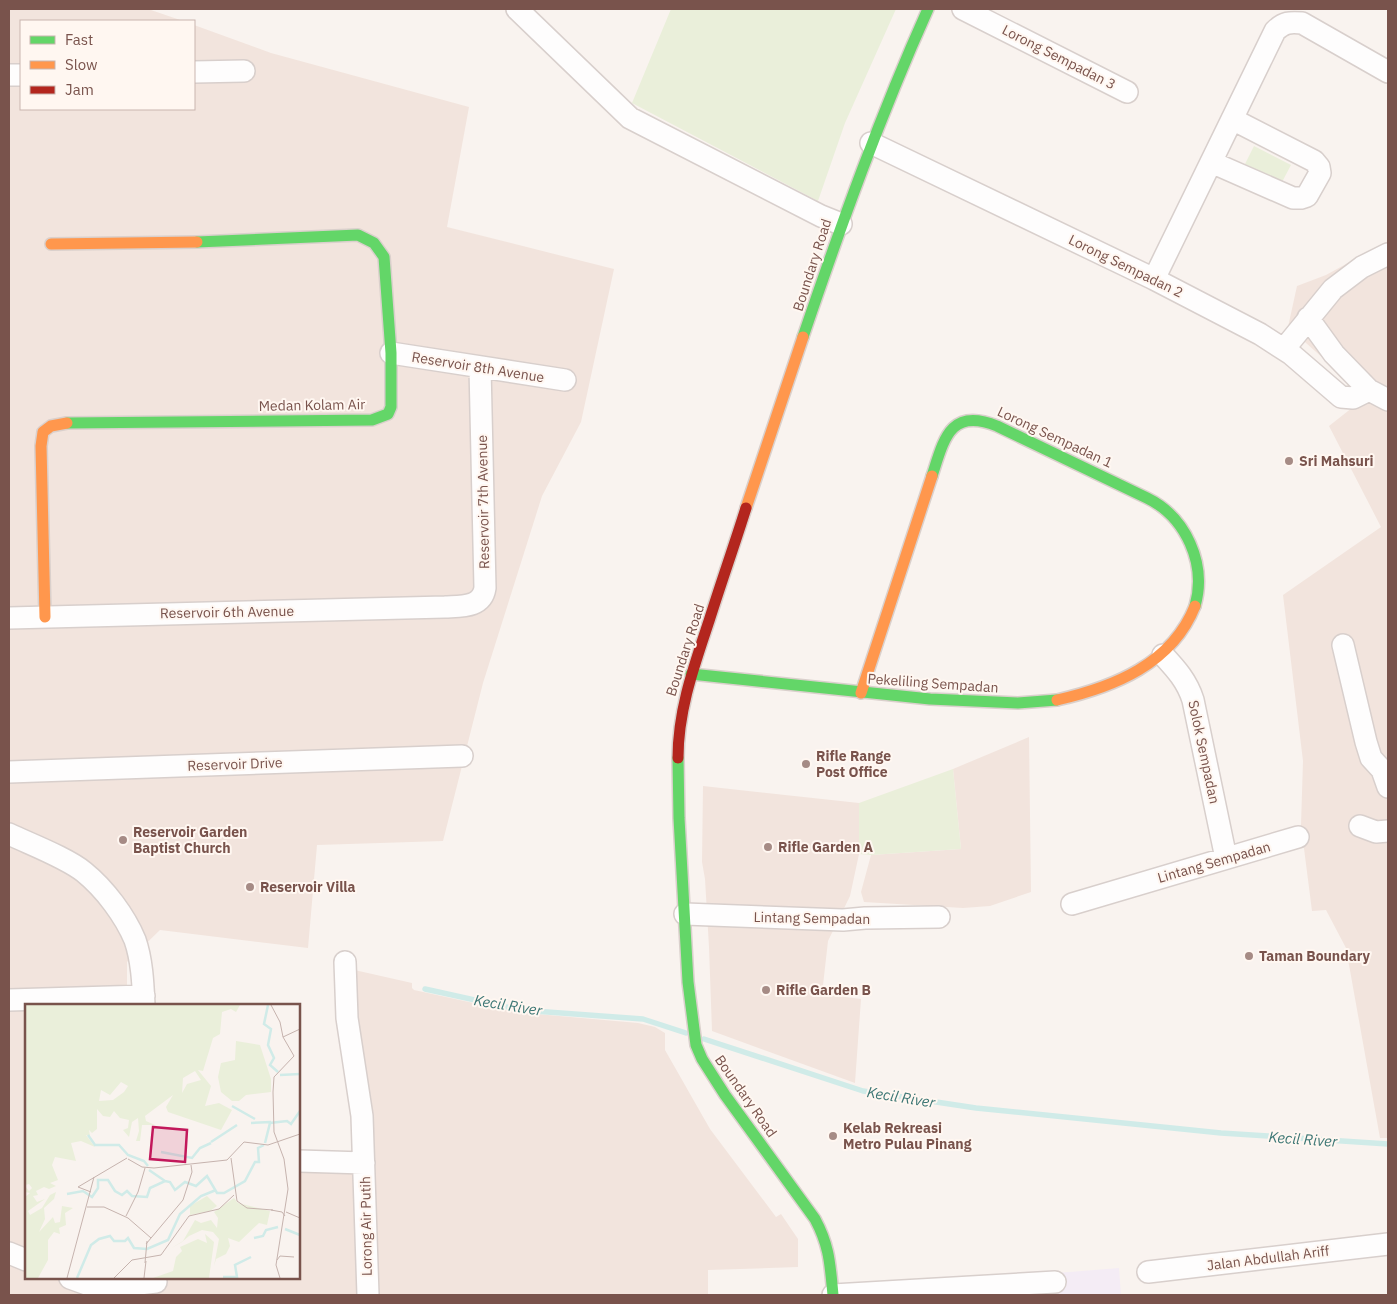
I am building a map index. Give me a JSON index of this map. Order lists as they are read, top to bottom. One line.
{"streets":{"street":["Lorong Sempadan 3","Boundary Road","Lorong Sempadan 2","Reservoir 8th Avenue","Medan Kolam Air","Lorong Sempadan 1","Reservoir 7th Avenue","Reservoir 6th Avenue","Pekeliling Sempadan","Solok Sempadan","Reservoir Drive","Lintang Sempadan","Lorong Air Putih","Jalan Abdullah Ariff"]},"crossings":[["Boundary Road","Lorong Sempadan 2"],["Boundary Road","Pekeliling Sempadan"],["Boundary Road","Lintang Sempadan"],["Reservoir 8th Avenue","Medan Kolam Air"],["Reservoir 8th Avenue","Reservoir 7th Avenue"],["Medan Kolam Air","Reservoir 6th Avenue"],["Lorong Sempadan 1","Pekeliling Sempadan"],["Lorong Sempadan 1","Solok Sempadan"],["Reservoir 7th Avenue","Reservoir 6th Avenue"],["Pekeliling Sempadan","Solok Sempadan"],["Solok Sempadan","Lintang Sempadan"]],"water":["Kecil River"],"places":["Sri Mahsuri","Rifle Range Post Office","Reservoir Garden Baptist Church","Rifle Garden A","Reservoir Villa","Taman Boundary","Rifle Garden B","Kelab Rekreasi Metro Pulau Pinang"],"legend":["Fast","Slow","Jam"]}
